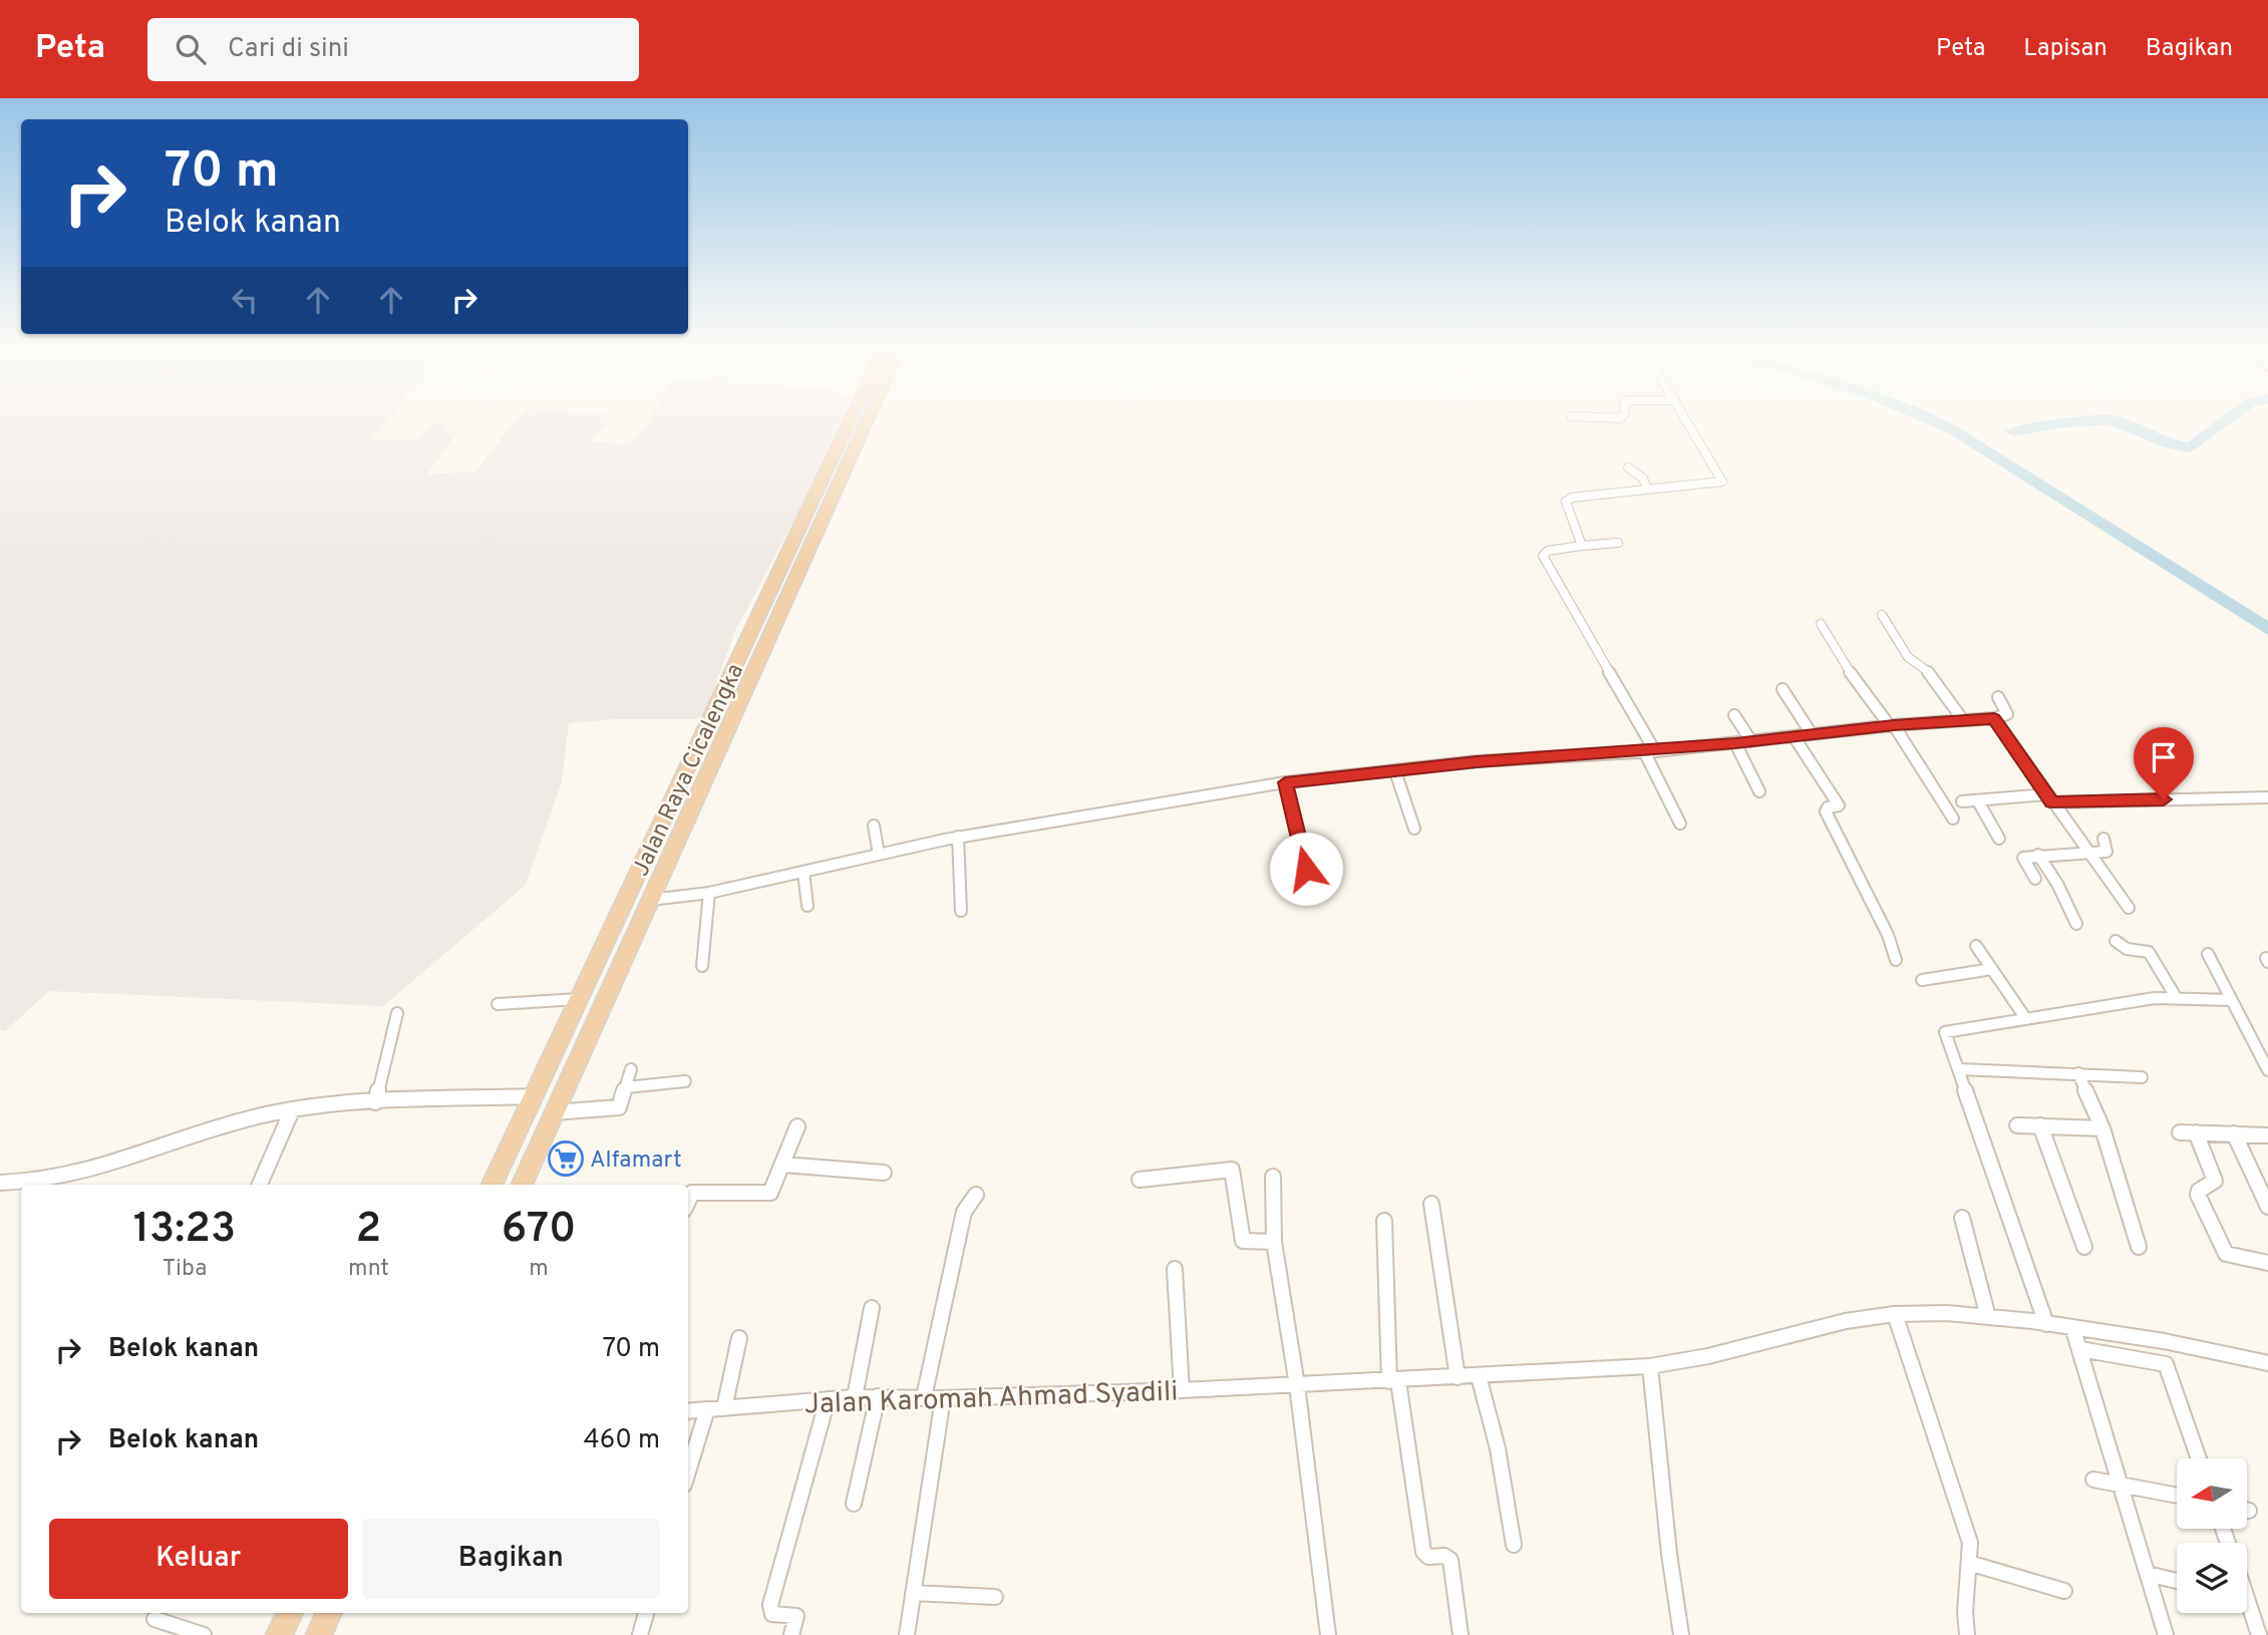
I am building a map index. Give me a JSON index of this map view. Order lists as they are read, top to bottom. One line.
{"streets":{"highway":["Jalan Raya Cicalengka"],"street":["Jalan Karomah Ahmad Syadili"]},"places":{"supermarket":["Alfamart"]},"north":"left","page":{"header":"Peta","search":"Cari di sini","nav":["Peta","Lapisan","Bagikan"],"turn":["70 m","Belok kanan"],"eta":["13:23","Tiba","2","mnt","670","m"],"list":[{"name":"Belok kanan","value":"70 m"},{"name":"Belok kanan","value":"460 m"}],"buttons":["Keluar","Bagikan"]}}
